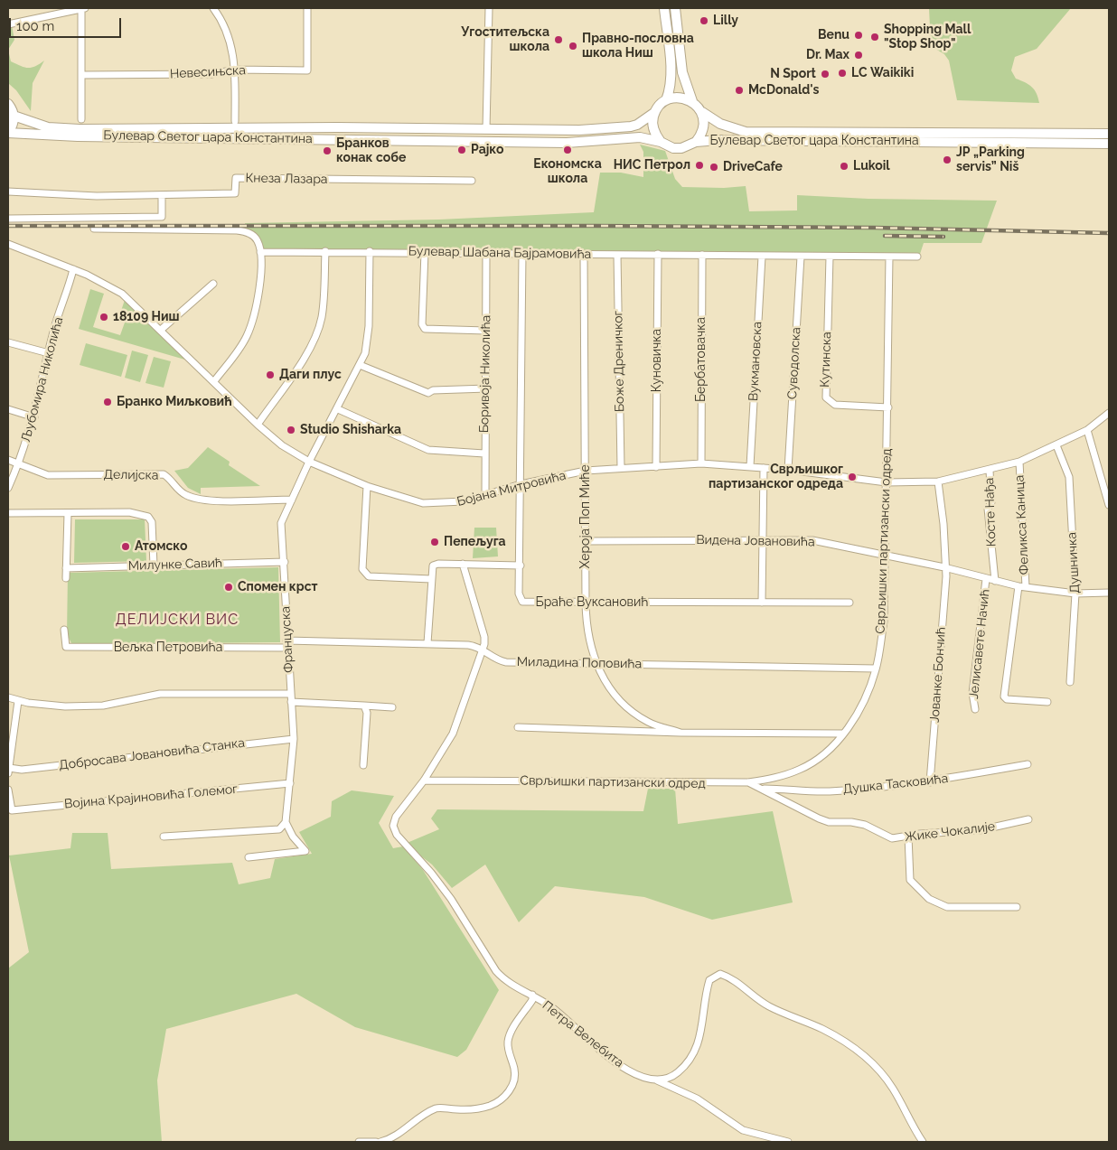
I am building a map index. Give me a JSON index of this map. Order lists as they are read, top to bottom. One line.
{"streets":{"main road":["Булевар Светог цара Константина"],"street":["Невесињска","Кнеза Лазара","Булевар Шабана Бајрамовића","Бербатовачка","Кутинска","Куновичка","Боже Дреничког","Вукмановска","Суводолска","Боривоја Николића","Љубомира Николића","Делијска","Бојана Митровића","Косте Нађа","Хероја Поп Миће","Феликса Каница","Видена Јовановића","Сврљишки партизански одред","Душничка","Милунке Савић","Браће Вуксановић","Француска","Јелисавете Начић","Вељка Петровића","Миладина Поповића","Јованке Бончић","Добросава Јовановића Станка","Душка Тасковића","Војина Крајиновића Големог","Жике Чокалије","Петра Велебита"]},"crossings":[["Булевар Шабана Бајрамовића","Бербатовачка"],["Булевар Шабана Бајрамовића","Кутинска"],["Булевар Шабана Бајрамовића","Куновичка"],["Булевар Шабана Бајрамовића","Боже Дреничког"],["Булевар Шабана Бајрамовића","Вукмановска"],["Булевар Шабана Бајрамовића","Суводолска"],["Булевар Шабана Бајрамовића","Боривоја Николића"],["Булевар Шабана Бајрамовића","Хероја Поп Миће"],["Булевар Шабана Бајрамовића","Сврљишки партизански одред"],["Булевар Шабана Бајрамовића","Браће Вуксановић"],["Булевар Шабана Бајрамовића","Француска"],["Бербатовачка","Бојана Митровића"],["Кутинска","Сврљишки партизански одред"],["Куновичка","Бојана Митровића"],["Боже Дреничког","Бојана Митровића"],["Вукмановска","Бојана Митровића"],["Суводолска","Бојана Митровића"],["Боривоја Николића","Бојана Митровића"],["Љубомира Николића","Делијска"],["Љубомира Николића","Бојана Митровића"],["Делијска","Француска"],["Бојана Митровића","Косте Нађа"],["Бојана Митровића","Хероја Поп Миће"],["Бојана Митровића","Феликса Каница"],["Бојана Митровића","Сврљишки партизански одред"],["Бојана Митровића","Душничка"],["Бојана Митровића","Браће Вуксановић"],["Бојана Митровића","Француска"],["Бојана Митровића","Јованке Бончић"],["Косте Нађа","Видена Јовановића"],["Хероја Поп Миће","Видена Јовановића"],["Хероја Поп Миће","Сврљишки партизански одред"],["Хероја Поп Миће","Браће Вуксановић"],["Хероја Поп Миће","Миладина Поповића"],["Феликса Каница","Видена Јовановића"],["Видена Јовановића","Сврљишки партизански одред"],["Видена Јовановића","Душничка"],["Видена Јовановића","Јелисавете Начић"],["Видена Јовановића","Јованке Бончић"],["Сврљишки партизански одред","Миладина Поповића"],["Сврљишки партизански одред","Жике Чокалије"],["Сврљишки партизански одред","Петра Велебита"],["Милунке Савић","Француска"],["Француска","Вељка Петровића"],["Француска","Миладина Поповића"],["Француска","Добросава Јовановића Станка"],["Француска","Војина Крајиновића Големог"],["Миладина Поповића","Петра Велебита"],["Јованке Бончић","Душка Тасковића"],["Душка Тасковића","Жике Чокалије"]],"districts":["ДЕЛИЈСКИ ВИС"],"places":["Lilly","Benu","Shopping Mall \"Stop Shop\"","Угоститељска школа","Правно-пословна школа Ниш","Dr. Max","LC Waikiki","N Sport","McDonald's","Рајко","Економска школа","Бранков конак собе","JP „Parking servis” Niš","НИС Петрол","Lukoil","DriveCafe","18109 Ниш","Даги плус","Бранко Миљковић","Studio Shisharka","Сврљишког партизанског одреда","Пепељуга","Атомско","Спомен крст"],"scale_bar":"100 m"}
